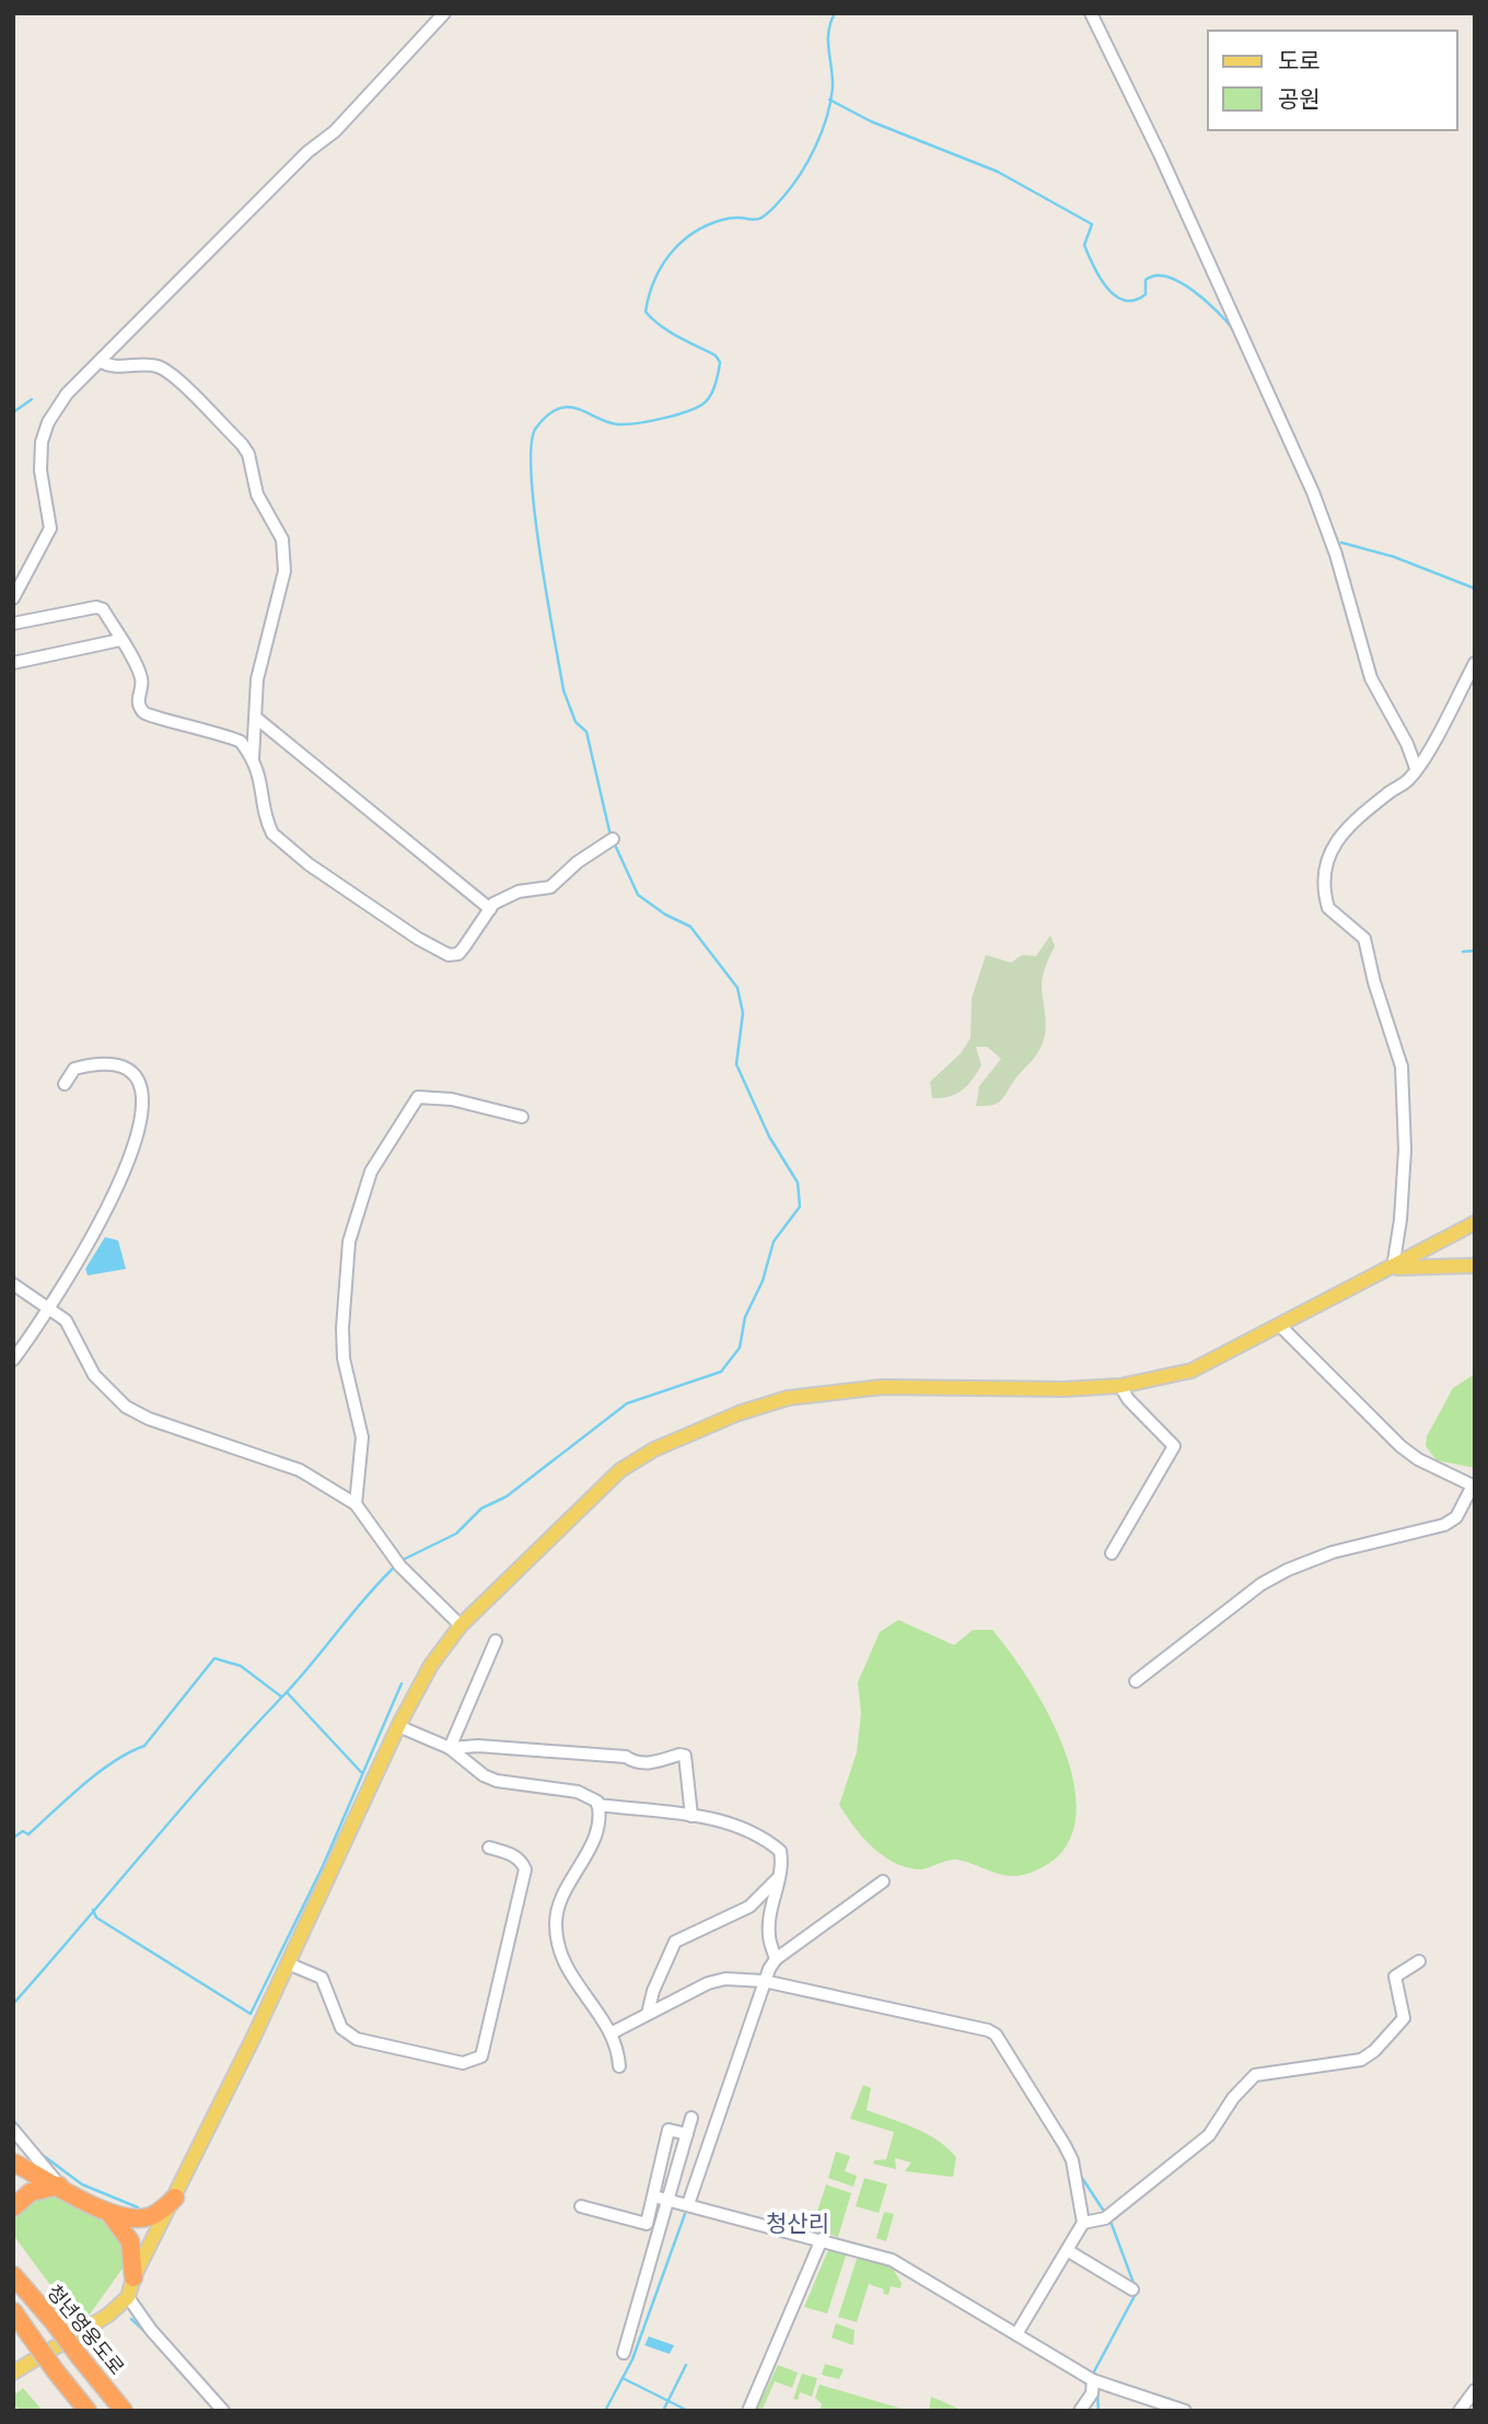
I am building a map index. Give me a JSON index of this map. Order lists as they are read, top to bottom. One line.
{"streets":{"highway":["청년영웅도로"]},"districts":["청산리"],"legend":["도로","공원"]}
